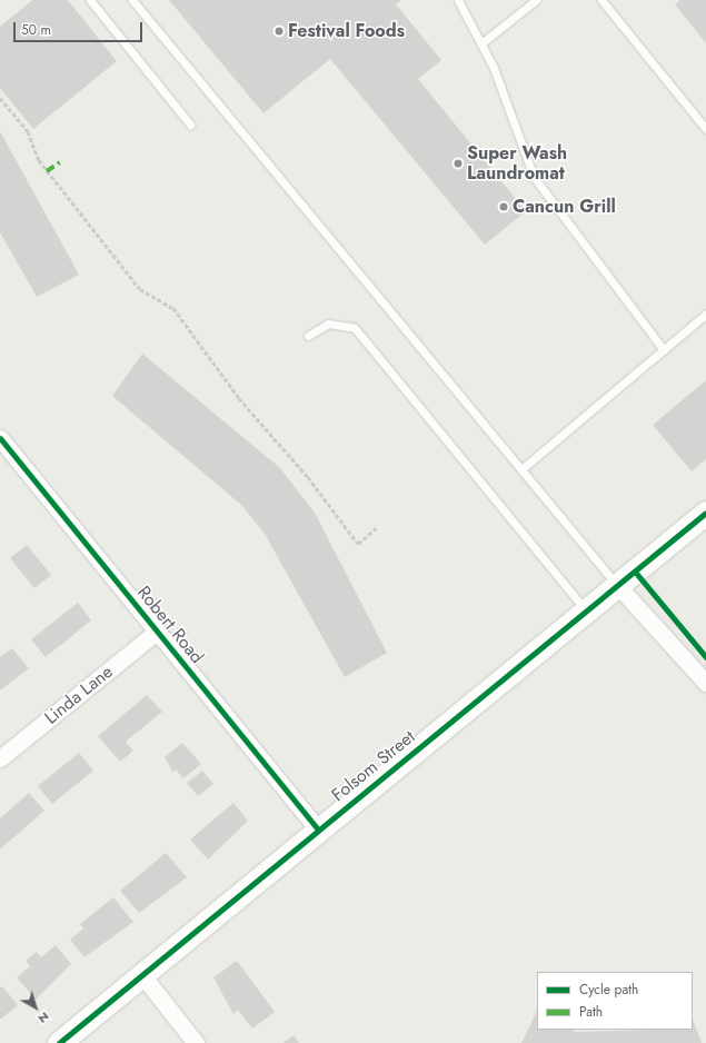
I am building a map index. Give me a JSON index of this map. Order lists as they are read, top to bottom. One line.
{"streets":{"street":["Robert Road","Linda Lane","Folsom Street"]},"crossings":[["Robert Road","Linda Lane"],["Robert Road","Folsom Street"]],"places":["Festival Foods","Super Wash Laundromat","Cancun Grill"],"legend":["Cycle path","Path"],"scale_bar":"50 m","north":"bottom right"}
